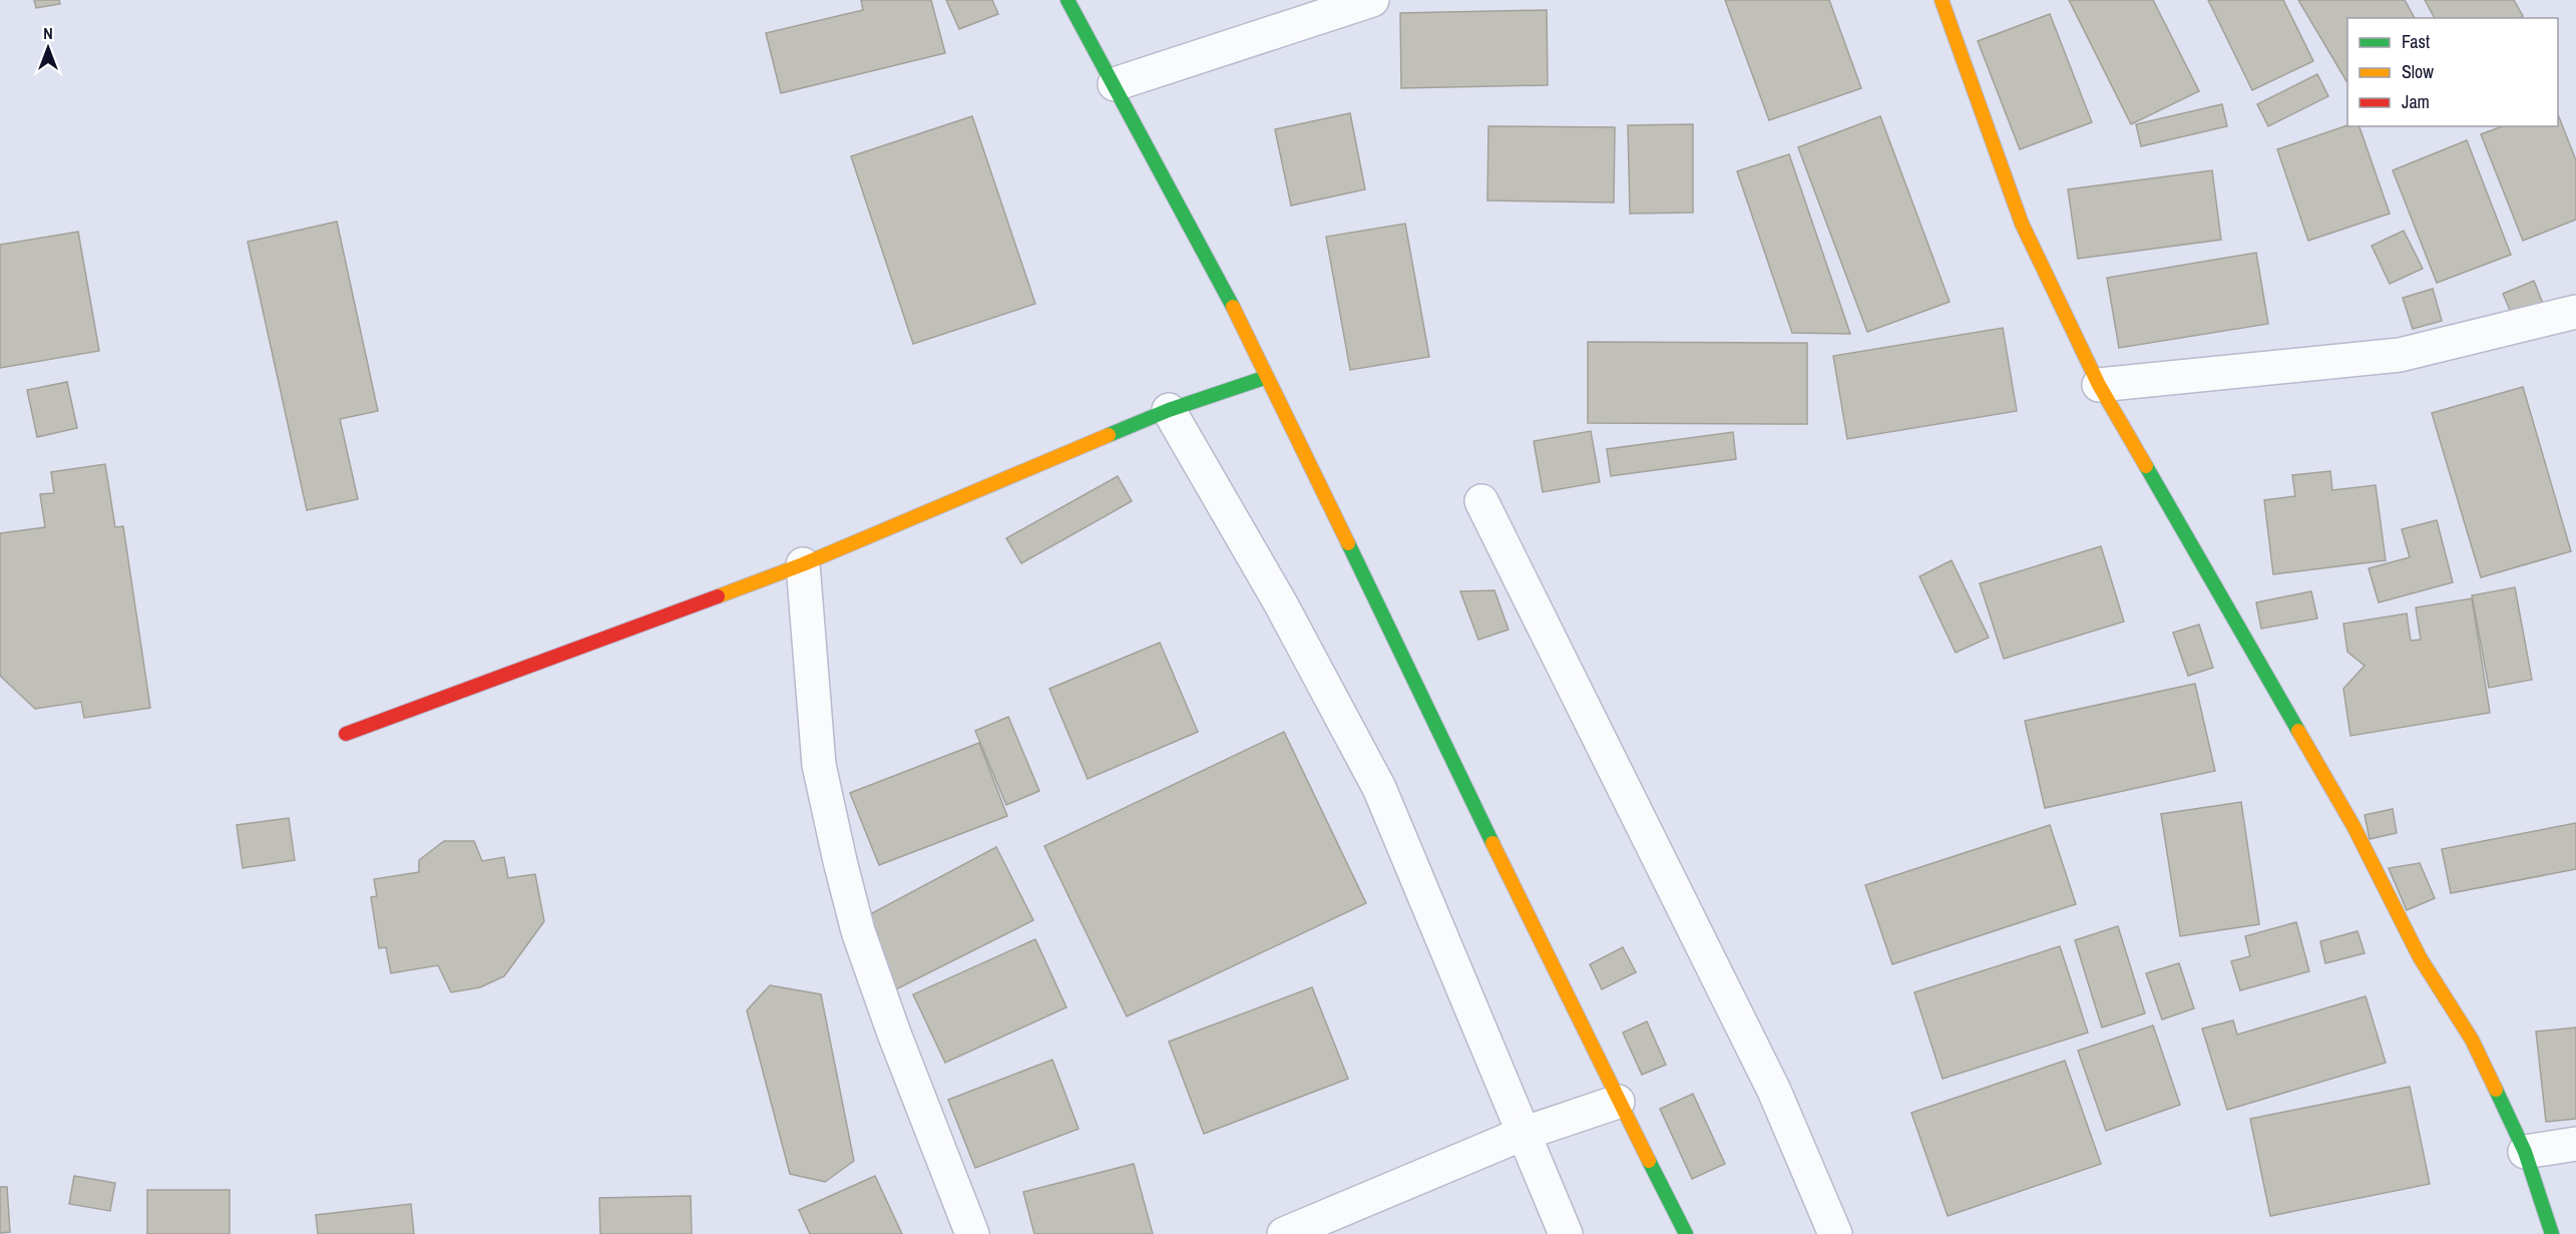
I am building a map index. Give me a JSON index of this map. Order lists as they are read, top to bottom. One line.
{"legend":["Fast","Slow","Jam"],"north":"top"}
